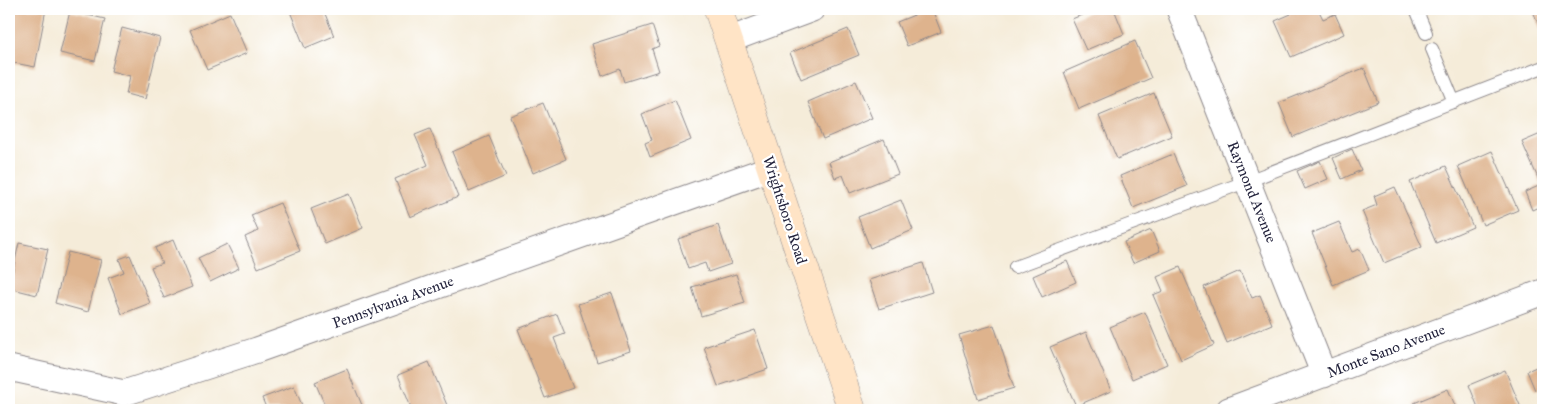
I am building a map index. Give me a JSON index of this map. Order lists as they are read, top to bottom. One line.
{"streets":{"main road":["Wrightsboro Road"],"street":["Raymond Avenue","Pennsylvania Avenue","Monte Sano Avenue"]},"crossings":[["Raymond Avenue","Monte Sano Avenue"],["Wrightsboro Road","Pennsylvania Avenue"]]}
